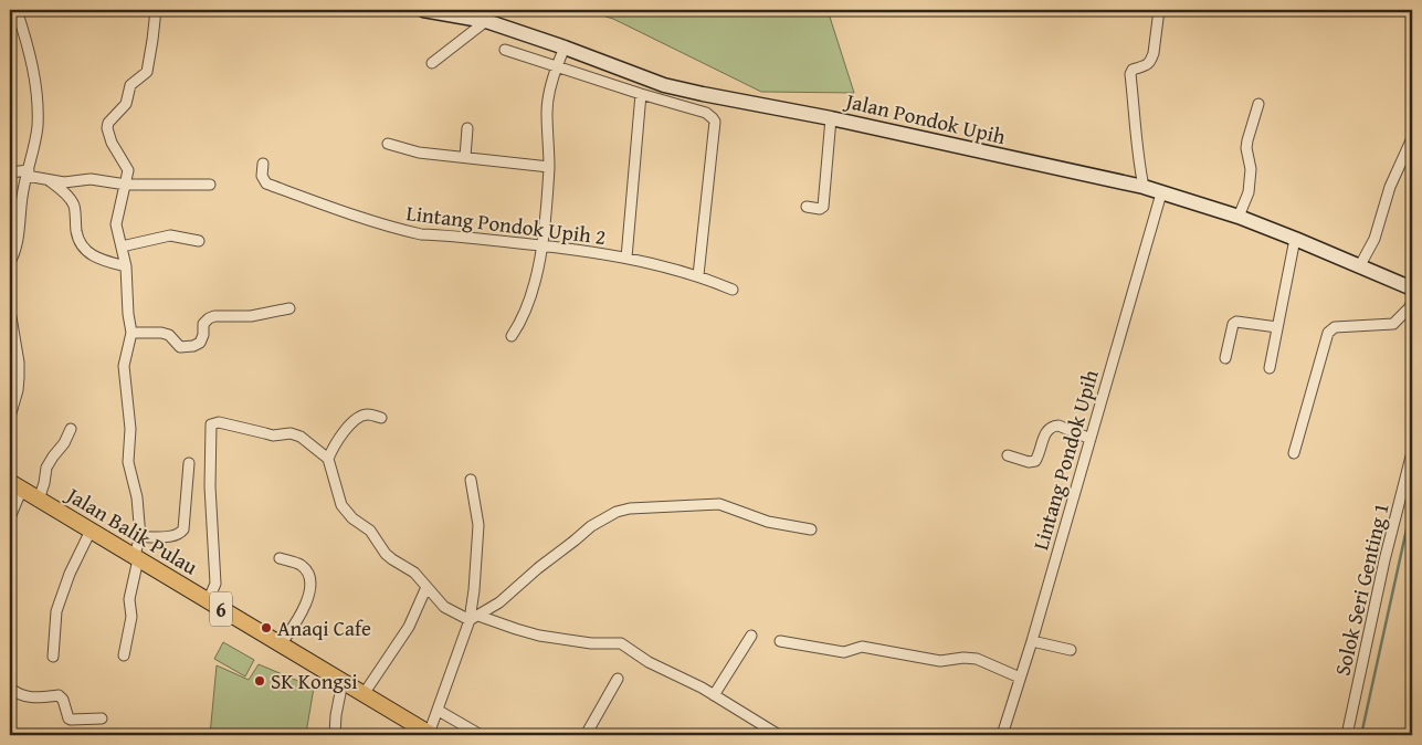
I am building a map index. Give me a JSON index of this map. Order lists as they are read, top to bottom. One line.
{"streets":{"main road":["Jalan Pondok Upih","Jalan Balik Pulau","6"],"street":["Lintang Pondok Upih 2","Lintang Pondok Upih","Solok Seri Genting 1"]},"crossings":[["Jalan Pondok Upih","Lintang Pondok Upih"]],"places":["Anaqi Cafe","SK Kongsi"]}
